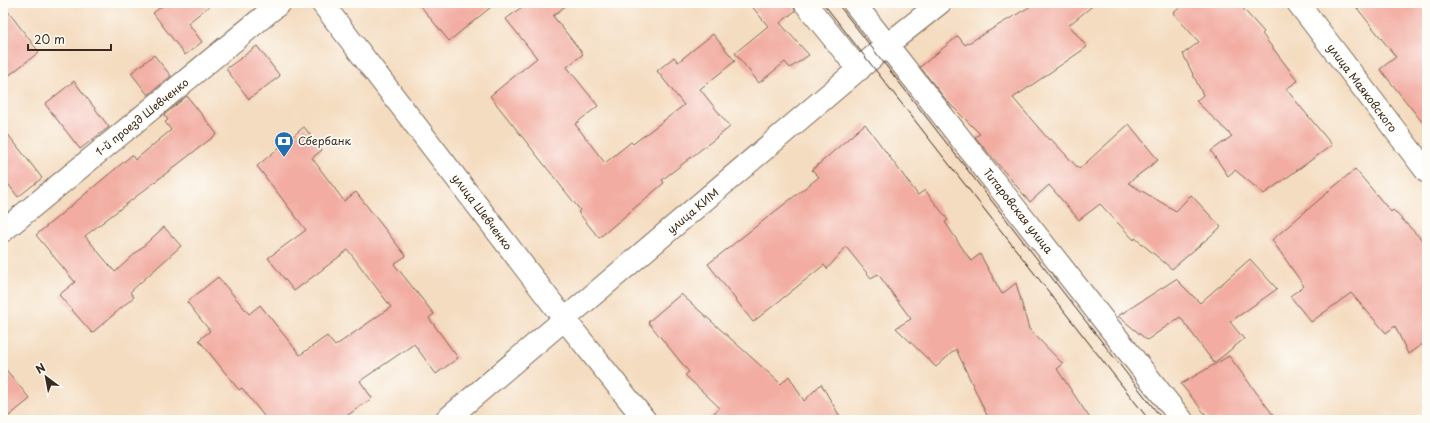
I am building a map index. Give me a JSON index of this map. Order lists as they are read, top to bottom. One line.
{"streets":{"street":["улица Маяковского","1-й проезд Шевченко","улица КИМ","Титаровская улица","улица Шевченко"]},"crossings":[["улица КИМ","Титаровская улица"],["улица КИМ","улица Шевченко"]],"places":{"bank":["Сбербанк"]},"scale_bar":"20 m","north":"top left"}
